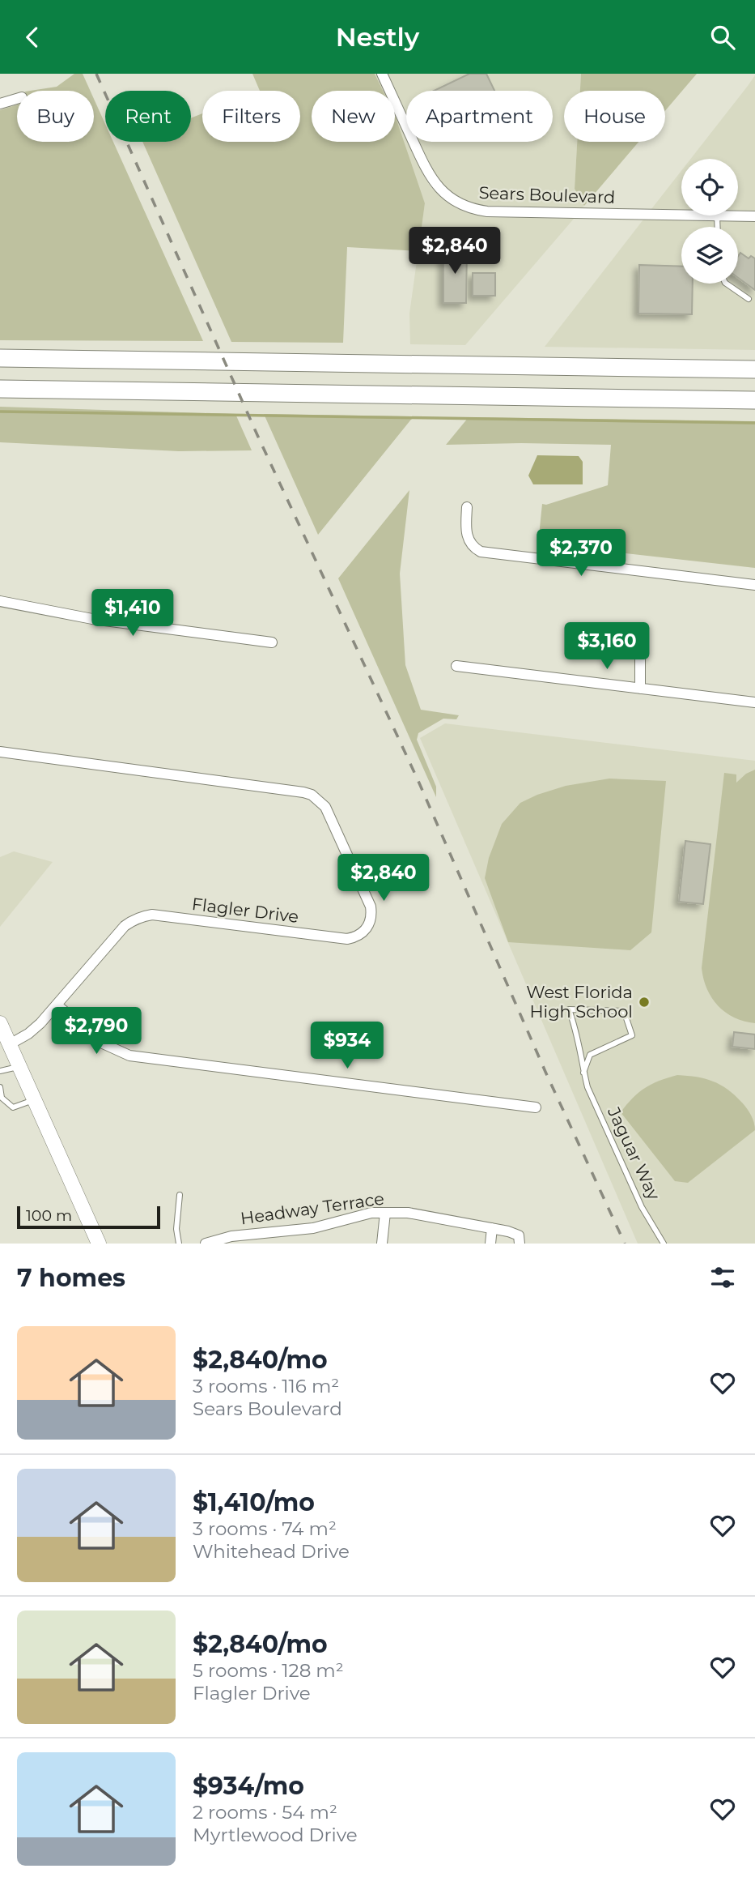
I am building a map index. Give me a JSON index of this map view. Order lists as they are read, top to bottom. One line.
{"streets":{"street":["Sears Boulevard","Flagler Drive","Headway Terrace"],"lane":["Jaguar Way"]},"places":["West Florida High School"],"scale_bar":"100 m","page":{"header":"Nestly","chip":["Buy","Rent","Filters","New","Apartment","House"],"price":["$2,840","$2,370","$1,410","$3,160","$2,840","$2,790","$934"],"scale":"100 m","heading":"7 homes","list":[{"name":"$2,840/mo","note":"3 rooms · 116 m² · Sears Boulevard"},{"name":"$1,410/mo","note":"3 rooms · 74 m² · Whitehead Drive"},{"name":"$2,840/mo","note":"5 rooms · 128 m² · Flagler Drive"},{"name":"$934/mo","note":"2 rooms · 54 m² · Myrtlewood Drive"}]}}
